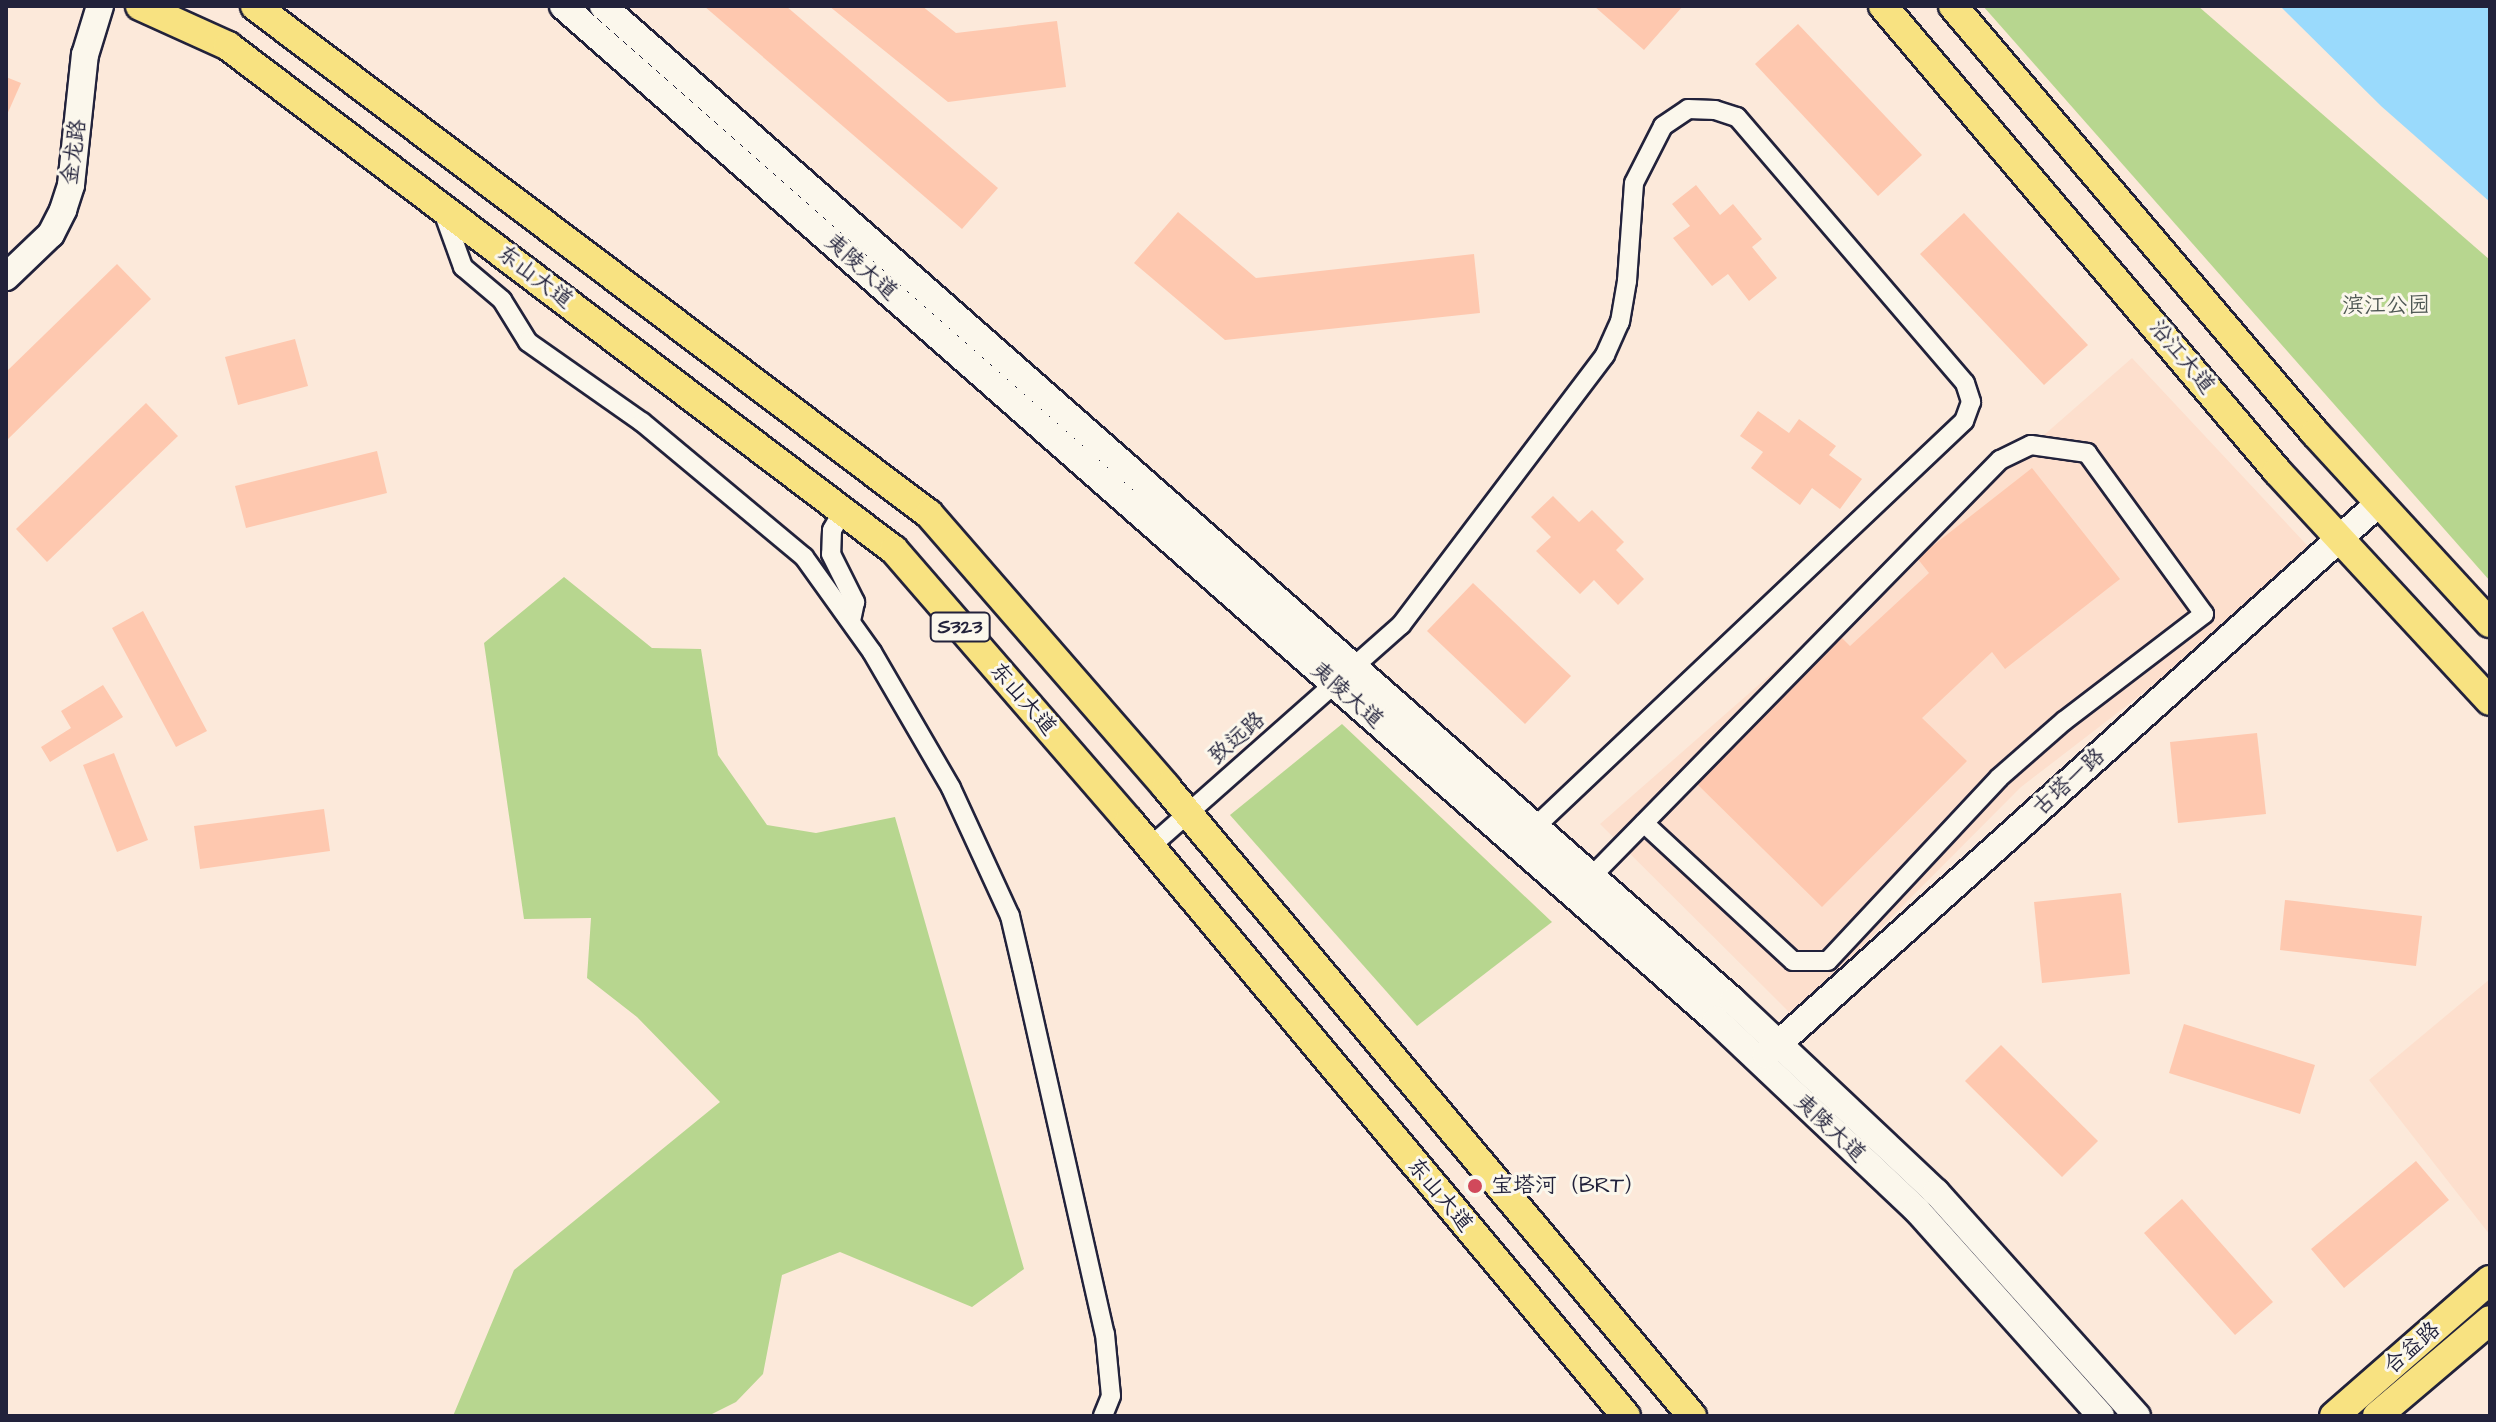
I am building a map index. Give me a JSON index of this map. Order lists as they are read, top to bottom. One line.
{"streets":{"main road":["金龙路","夷陵大道","东山大道","沿江大道","S323","古塔一路","合益路"],"street":["致远路"]},"crossings":[["夷陵大道","致远路"],["夷陵大道","古塔一路"],["东山大道","致远路"],["沿江大道","古塔一路"]],"parks":["滨江公园"],"places":["宝塔河（BRT）"]}
